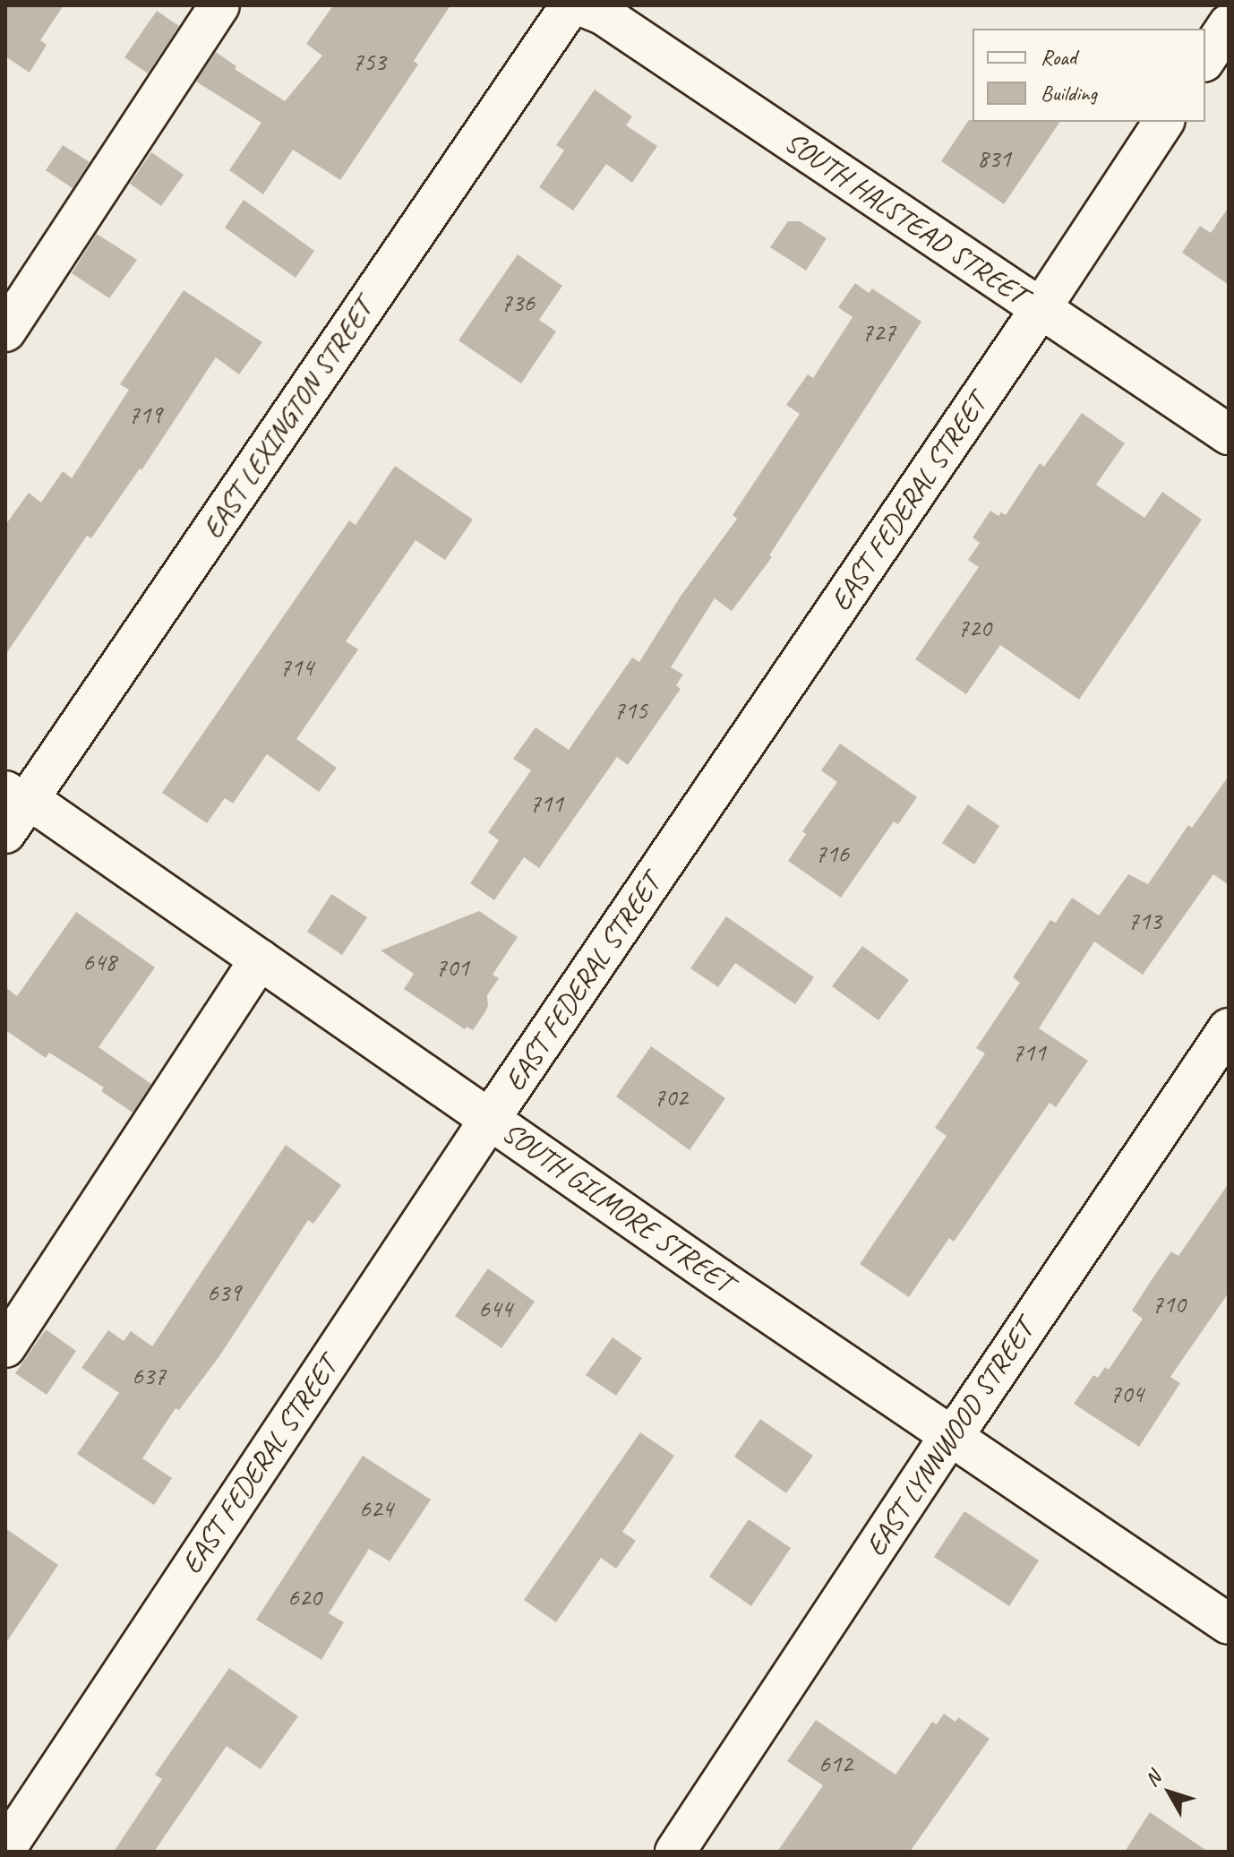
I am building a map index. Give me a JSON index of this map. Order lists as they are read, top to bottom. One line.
{"streets":{"street":["SOUTH HALSTEAD STREET","EAST LEXINGTON STREET","EAST FEDERAL STREET","SOUTH GILMORE STREET","EAST LYNNWOOD STREET"]},"crossings":[["SOUTH HALSTEAD STREET","EAST FEDERAL STREET"],["EAST LEXINGTON STREET","SOUTH GILMORE STREET"],["EAST FEDERAL STREET","SOUTH GILMORE STREET"],["SOUTH GILMORE STREET","EAST LYNNWOOD STREET"]],"house_numbers":["753","831","736","727","719","720","714","715","711","716","713","648","701","711","702","639","710","644","637","704","624","620","612"],"legend":["Road","Building"],"north":"top left"}
